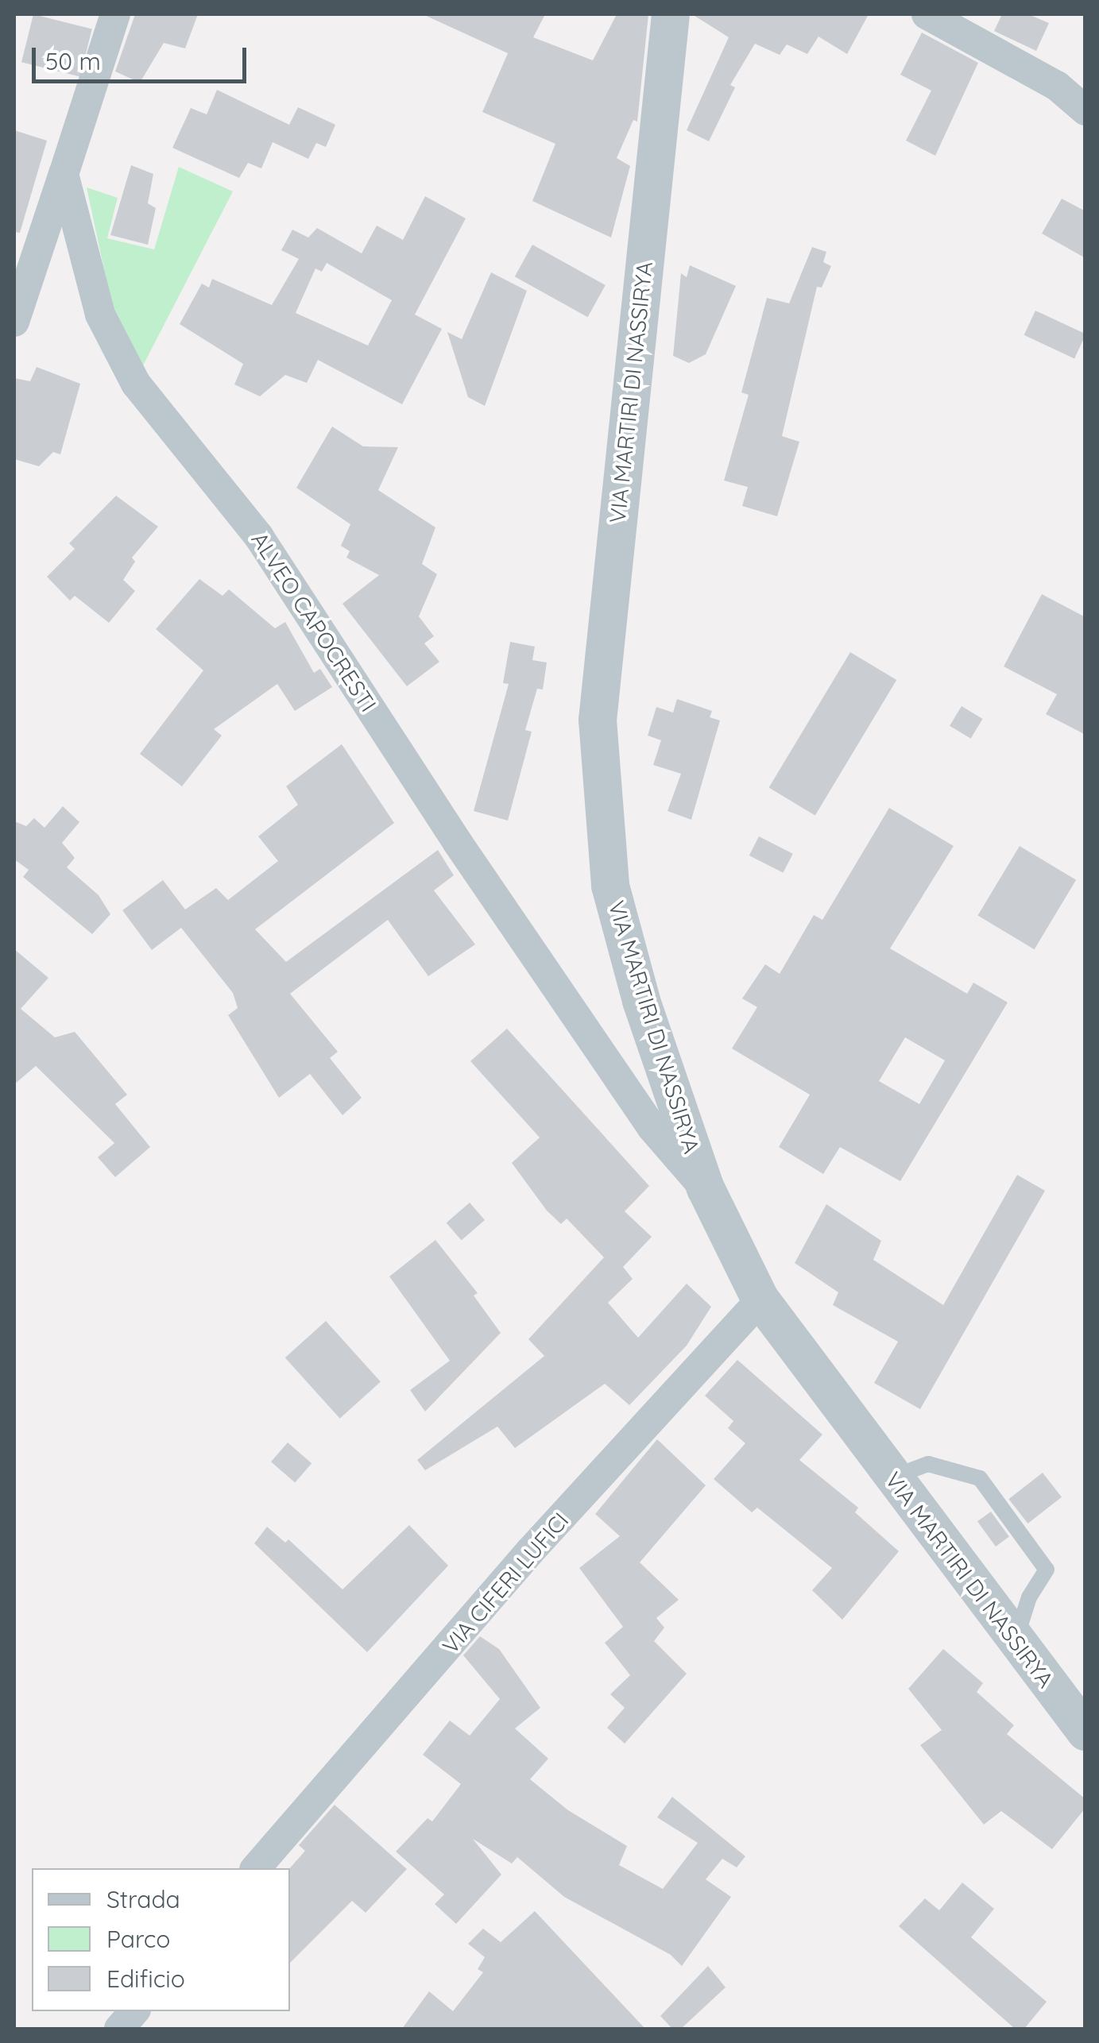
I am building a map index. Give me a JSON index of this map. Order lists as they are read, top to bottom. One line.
{"streets":{"street":["VIA MARTIRI DI NASSIRYA","ALVEO CAPOCRESTI","VIA CIFERI LUFICI"]},"crossings":[["VIA MARTIRI DI NASSIRYA","ALVEO CAPOCRESTI"],["VIA MARTIRI DI NASSIRYA","VIA CIFERI LUFICI"]],"legend":["Strada","Parco","Edificio"],"scale_bar":"50 m"}
